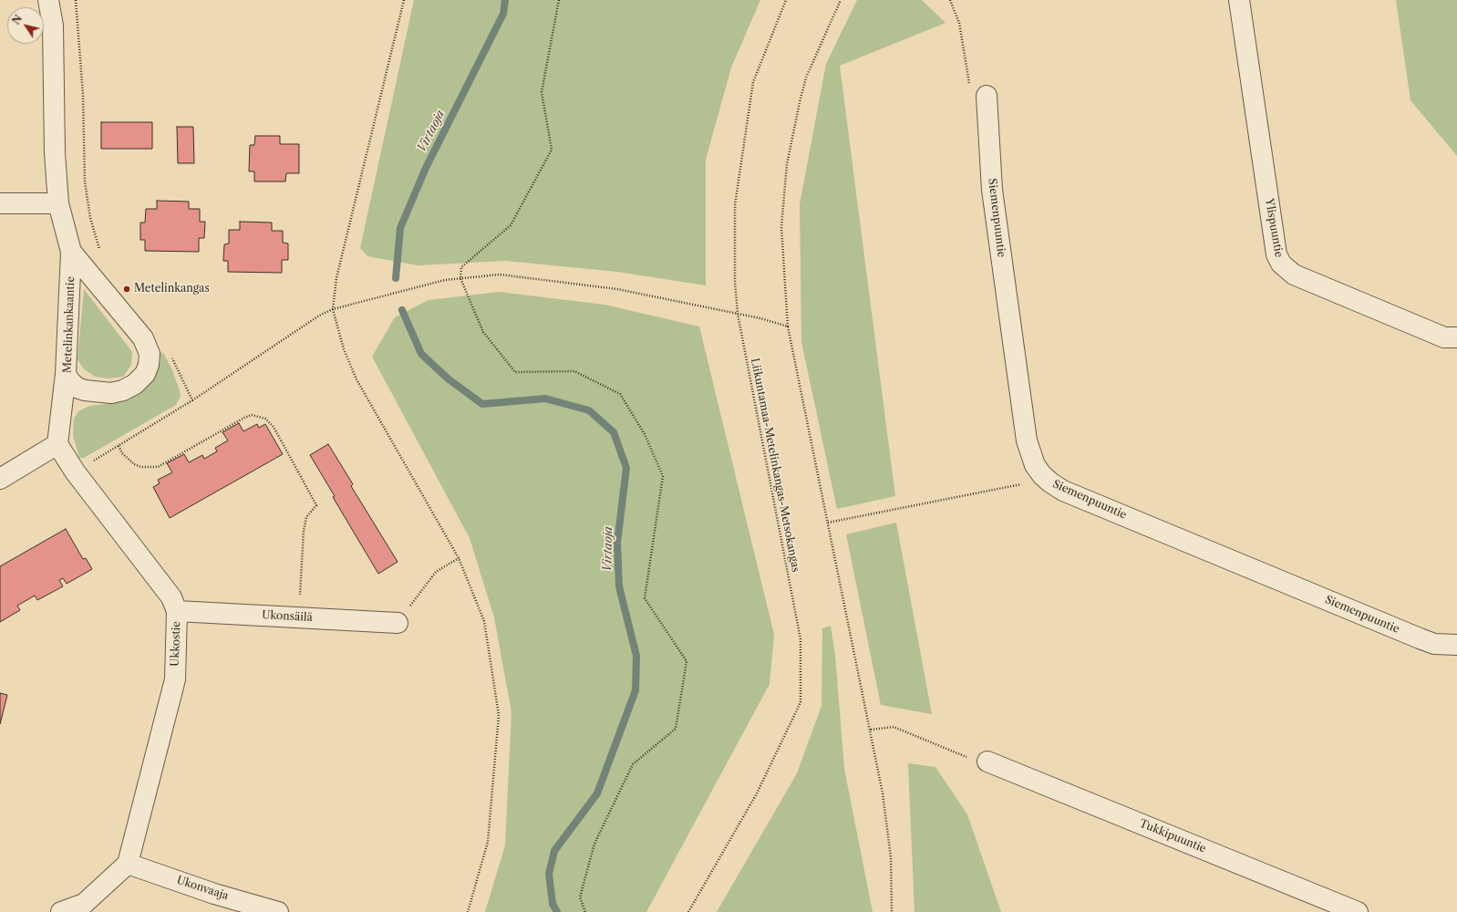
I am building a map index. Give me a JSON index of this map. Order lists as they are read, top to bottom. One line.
{"streets":{"street":["Siemenpuuntie","Ylispuuntie","Metelinkankaantie","Ukonsäilä","Ukkostie","Tukkipuuntie","Ukonvaaja"],"path":["Liikuntamaa-Metelinkangas-Metsokangas"]},"crossings":[["Ukonsäilä","Ukkostie"],["Ukkostie","Ukonvaaja"]],"water":["Virtaoja"],"places":["Metelinkangas"],"north":"top left"}
